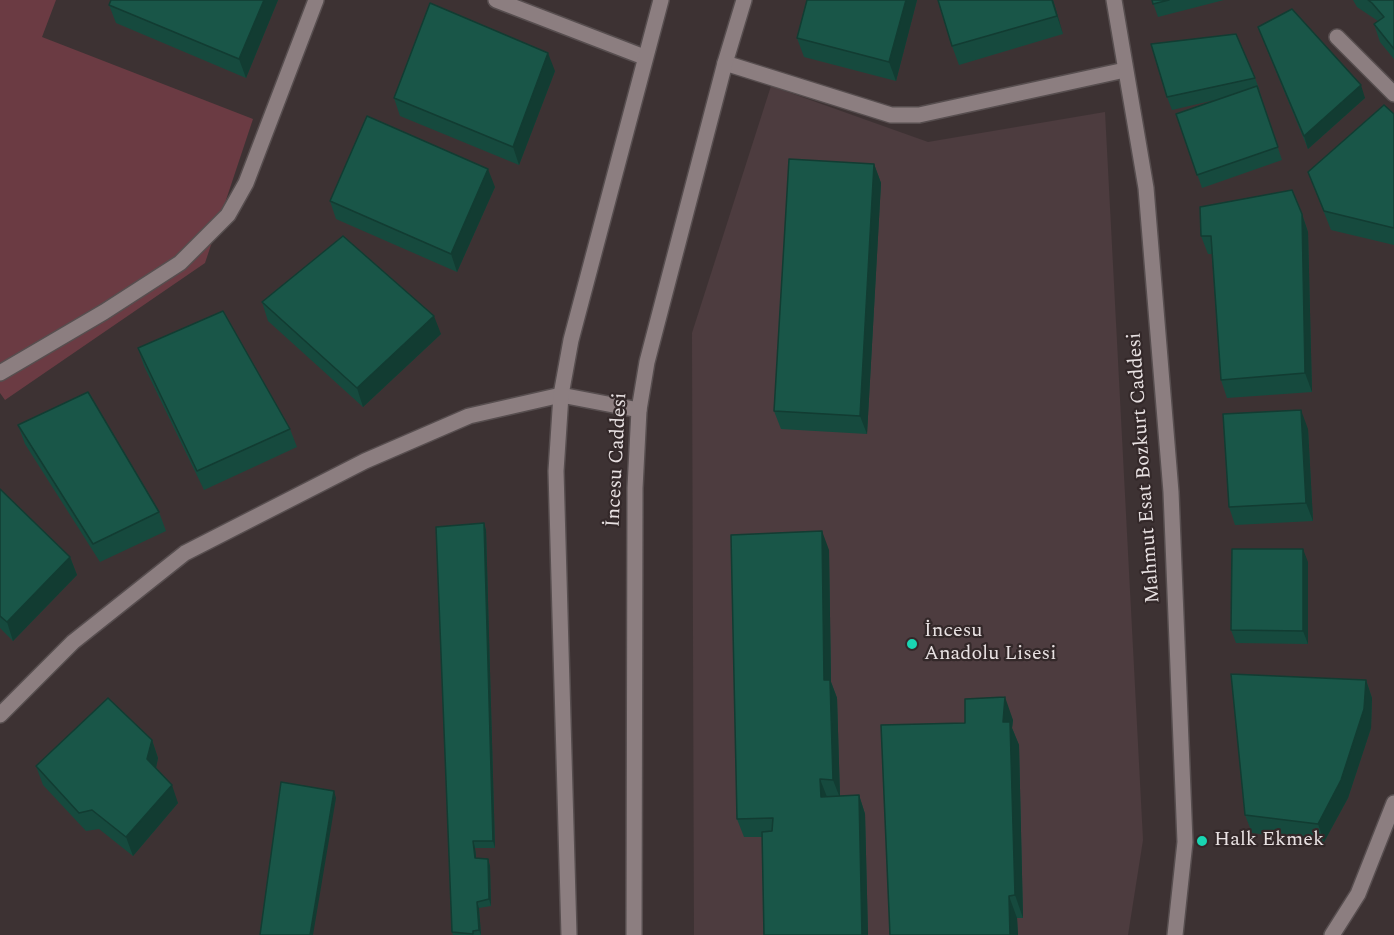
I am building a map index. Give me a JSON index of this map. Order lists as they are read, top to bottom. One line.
{"streets":{"street":["İncesu Caddesi","Mahmut Esat Bozkurt Caddesi"]},"places":["İncesu Anadolu Lisesi","Halk Ekmek"]}
